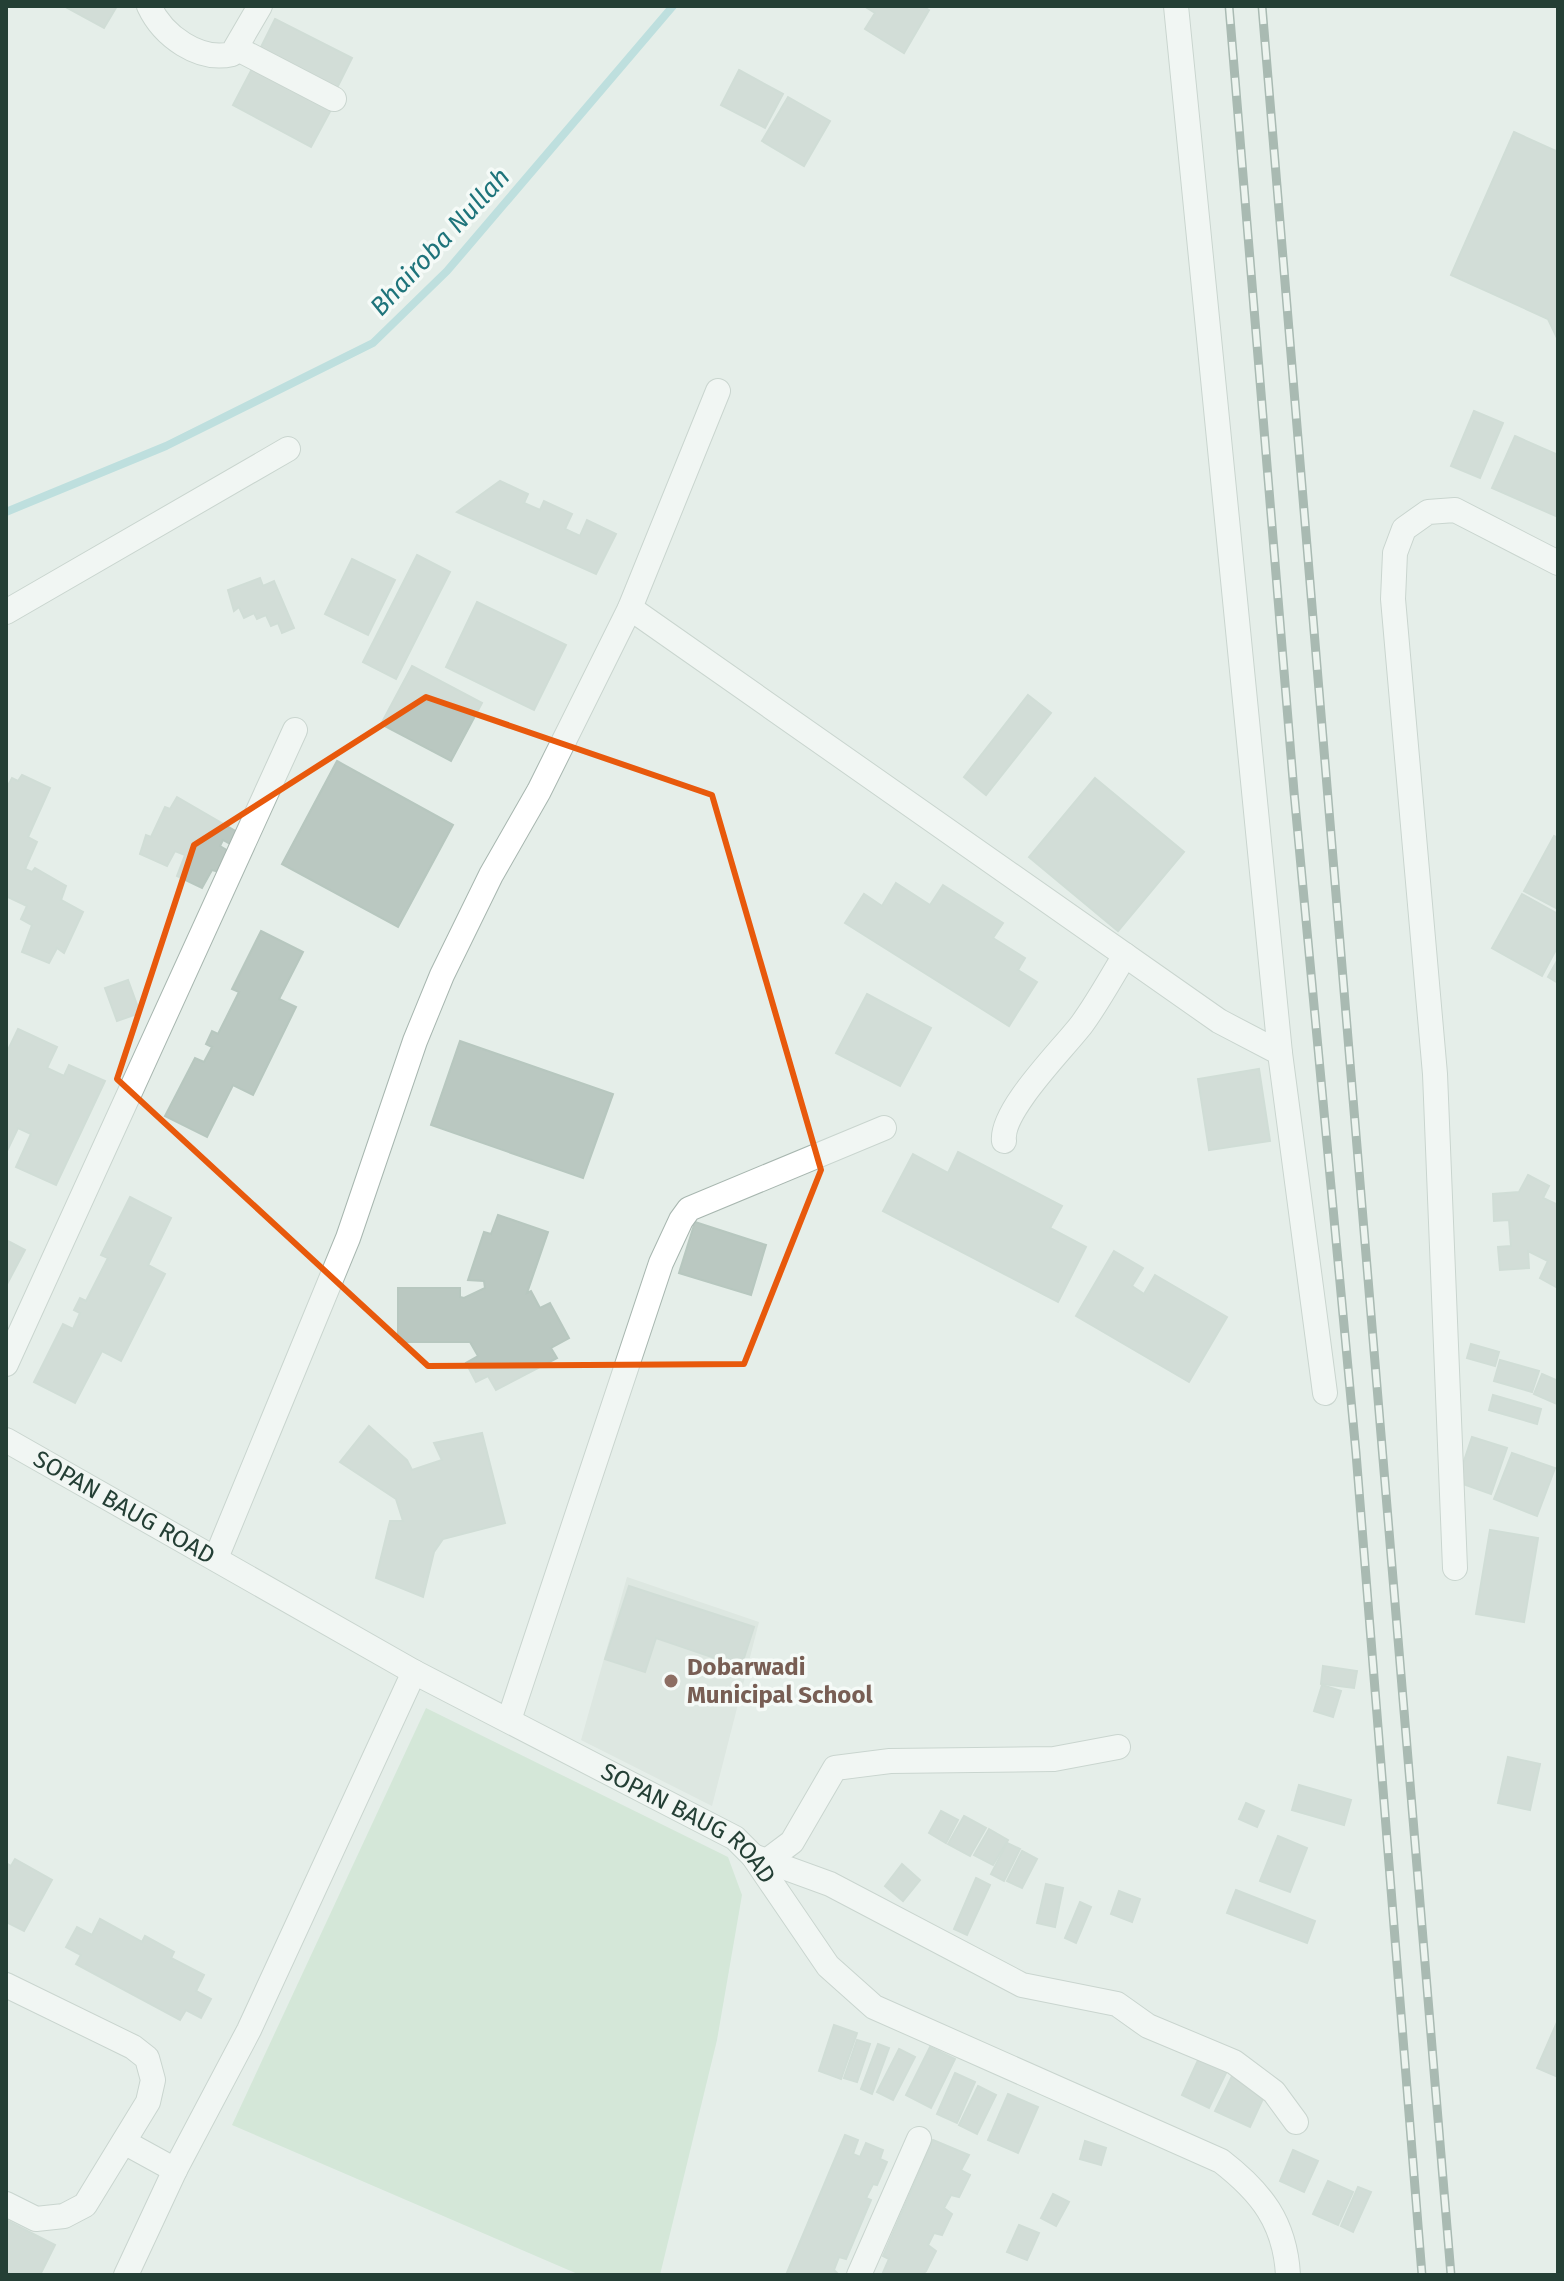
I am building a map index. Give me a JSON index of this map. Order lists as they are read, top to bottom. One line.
{"streets":{"street":["SOPAN BAUG ROAD"]},"water":["Bhairoba Nullah"],"places":["Dobarwadi Municipal School"]}
